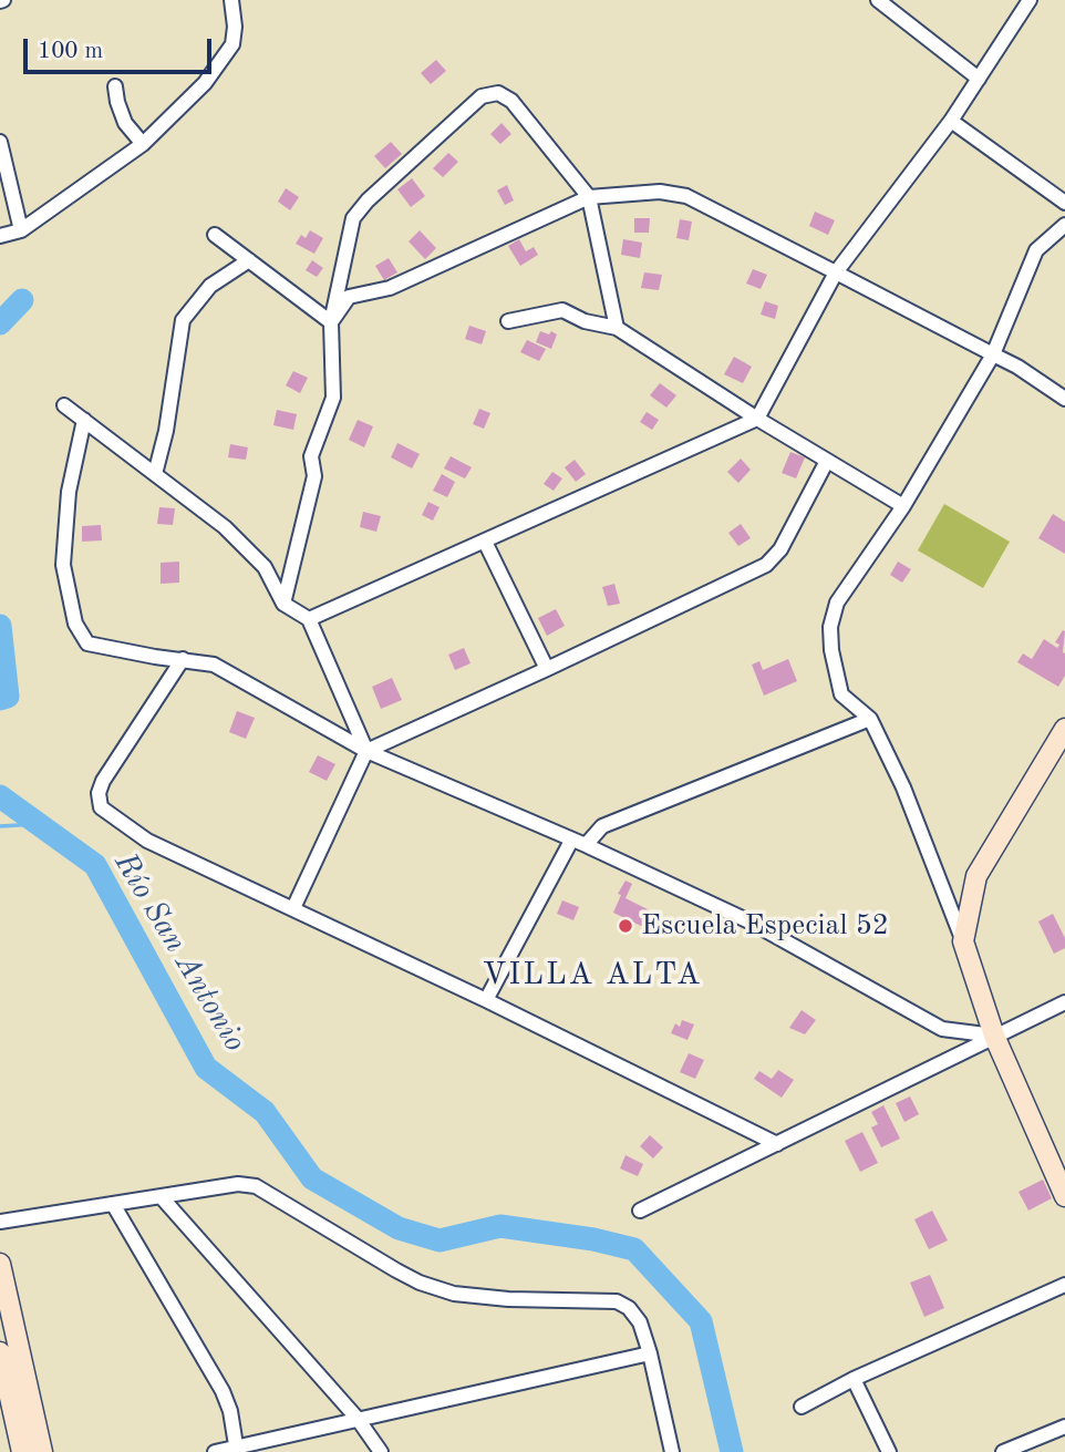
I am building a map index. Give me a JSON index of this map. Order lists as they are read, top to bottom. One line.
{"districts":["VILLA ALTA"],"water":["Río San Antonio"],"places":["Escuela Especial 52"],"scale_bar":"100 m"}
